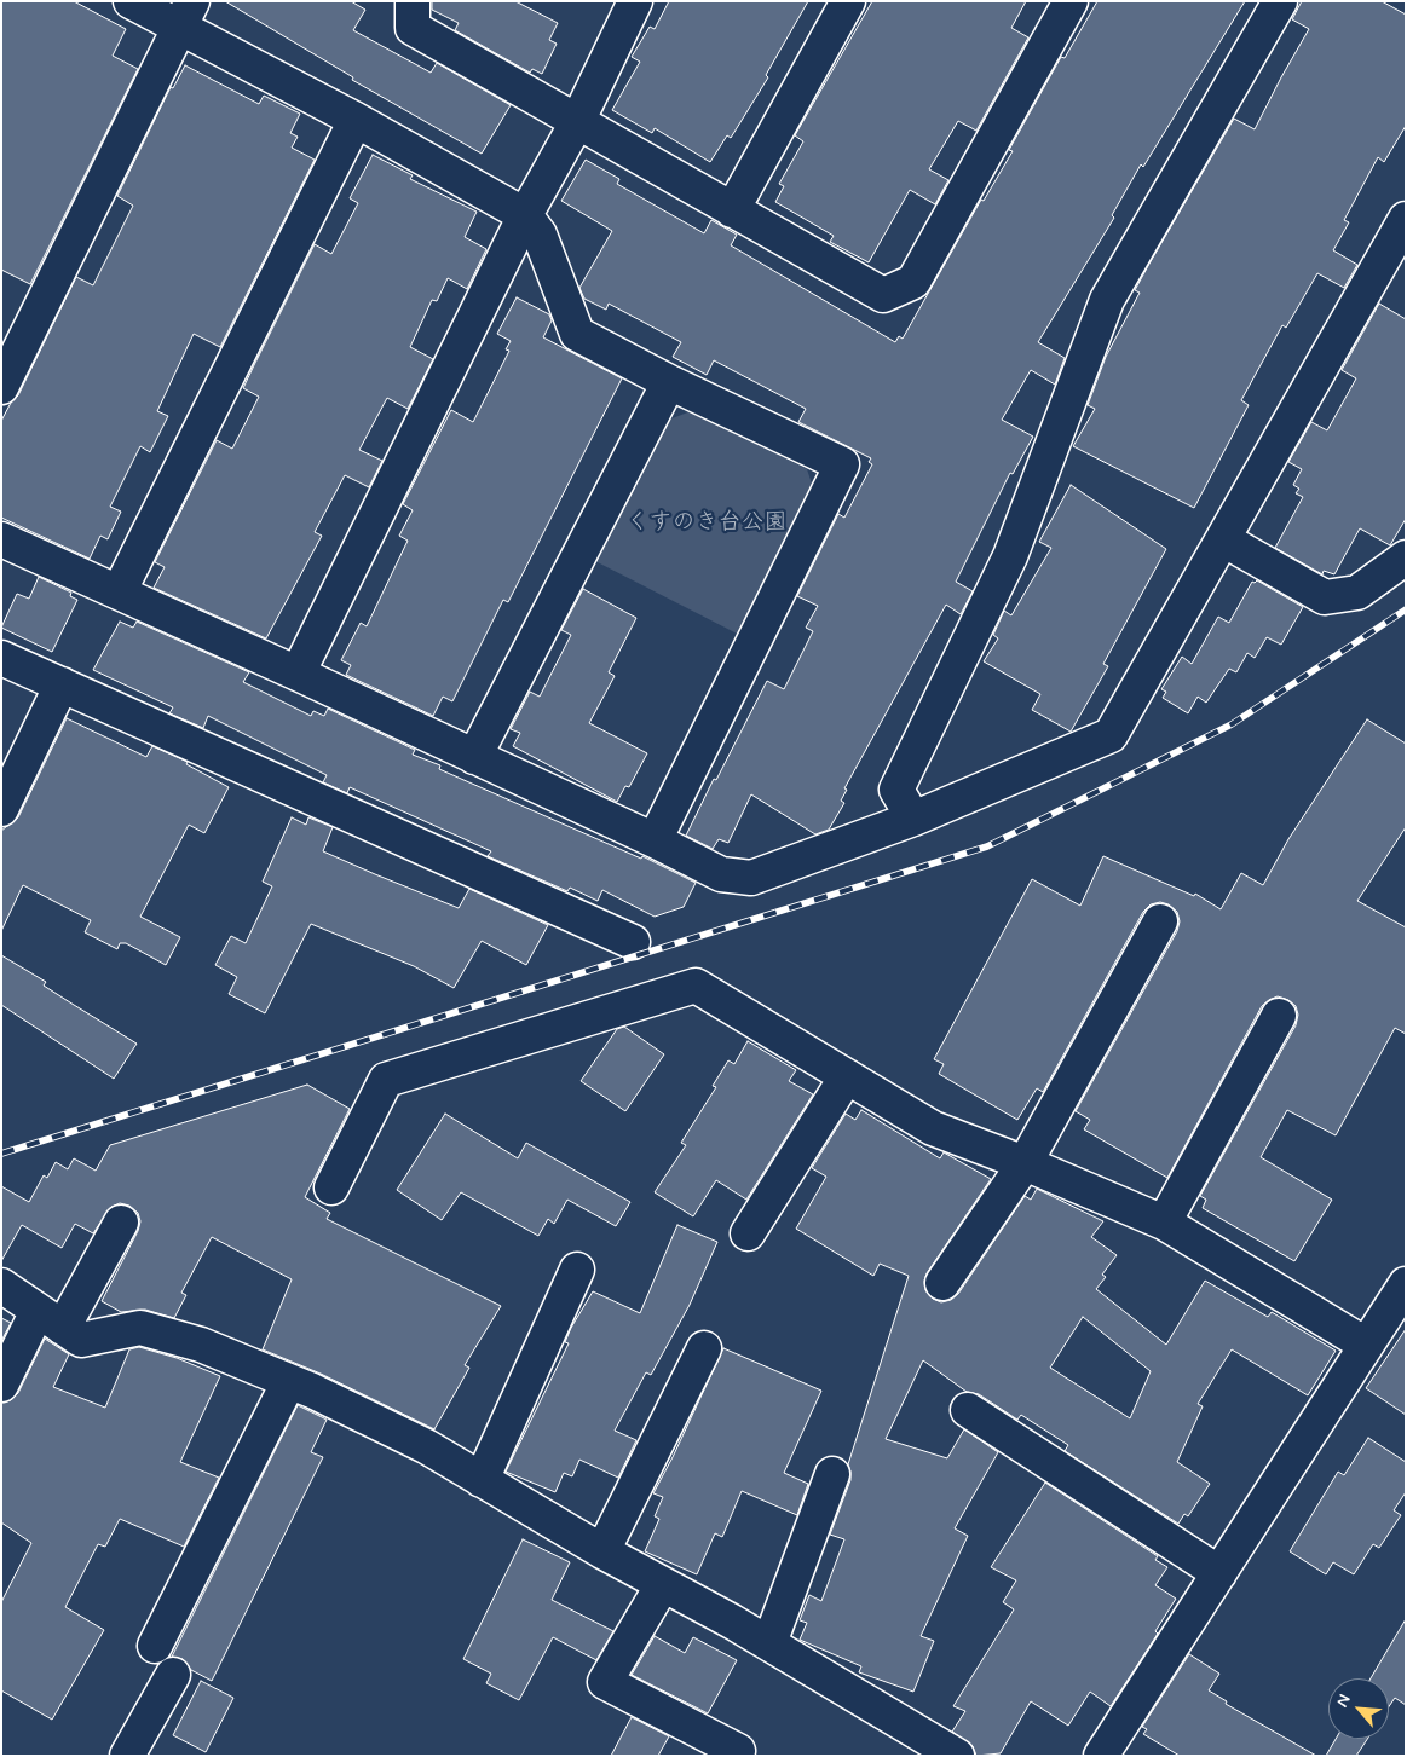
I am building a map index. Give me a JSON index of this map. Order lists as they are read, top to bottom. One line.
{"parks":["くすのき台公園"],"north":"top left"}
